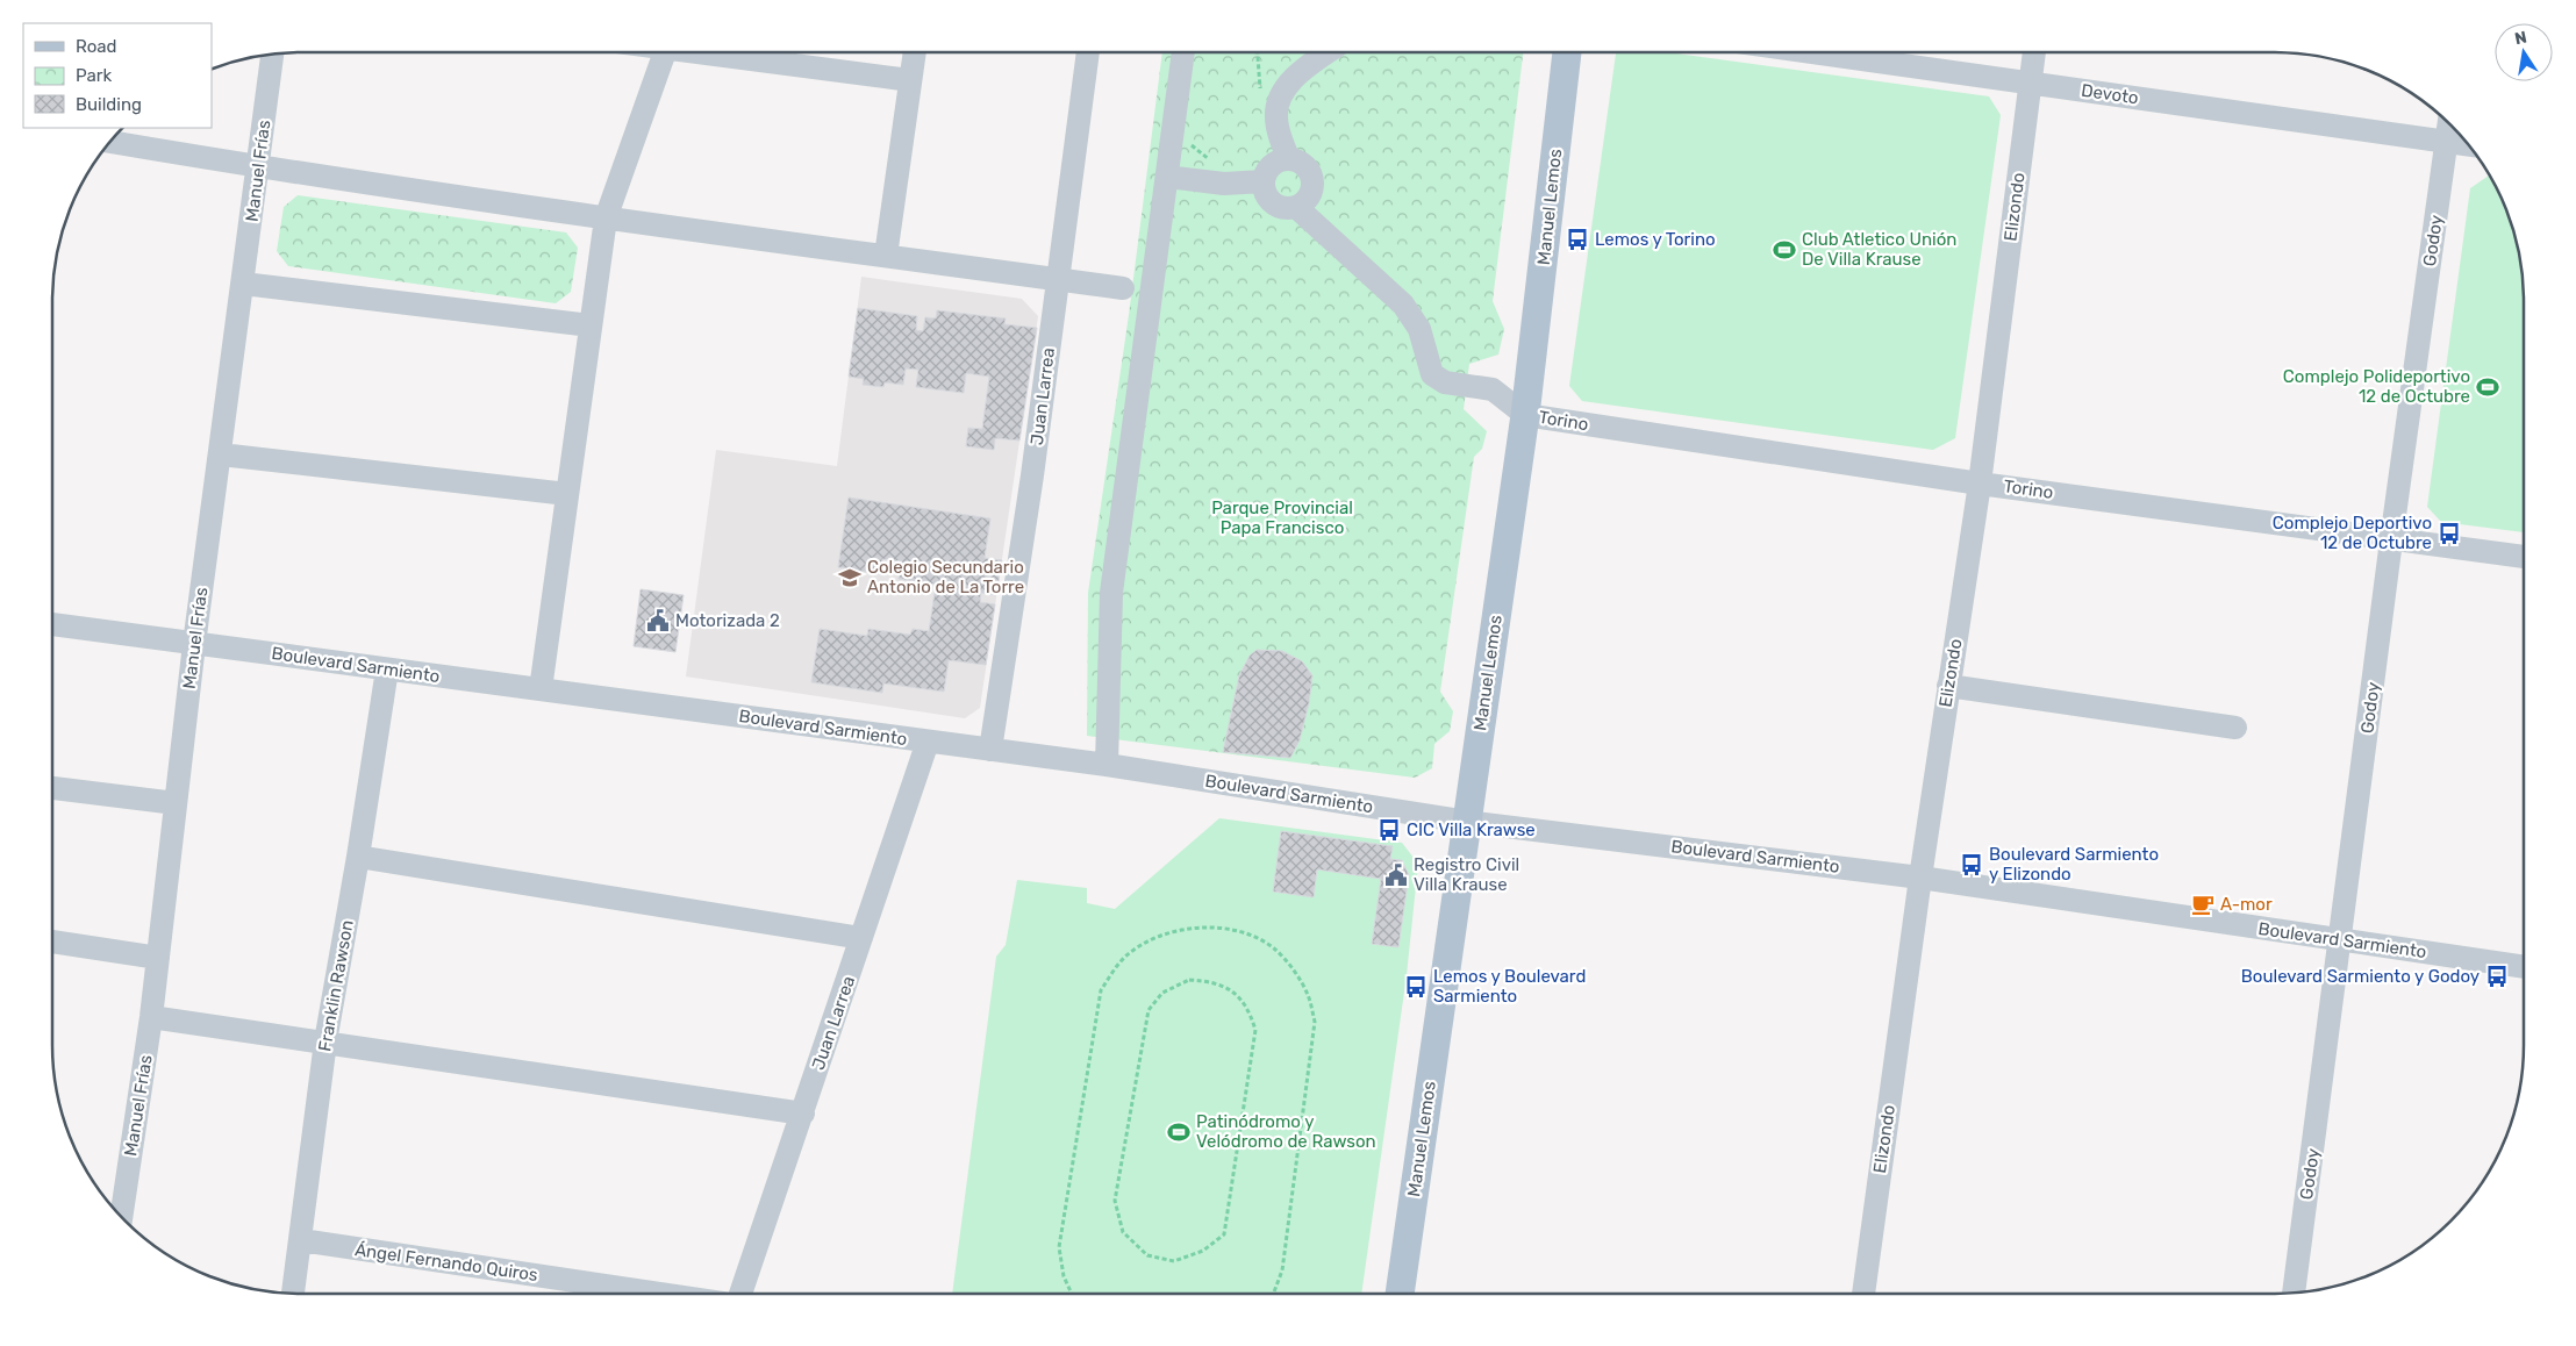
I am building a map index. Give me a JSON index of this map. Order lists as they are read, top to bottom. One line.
{"streets":{"main road":["Manuel Lemos"],"street":["Devoto","Manuel Frías","Elizondo","Godoy","Juan Larrea","Torino","Boulevard Sarmiento","Franklin Rawson","Ángel Fernando Quiros"]},"crossings":[["Devoto","Elizondo"],["Devoto","Godoy"],["Manuel Frías","Boulevard Sarmiento"],["Manuel Lemos","Torino"],["Manuel Lemos","Boulevard Sarmiento"],["Elizondo","Torino"],["Elizondo","Boulevard Sarmiento"],["Godoy","Torino"],["Godoy","Boulevard Sarmiento"],["Juan Larrea","Boulevard Sarmiento"],["Boulevard Sarmiento","Franklin Rawson"],["Franklin Rawson","Ángel Fernando Quiros"]],"parks":["Parque Provincial Papa Francisco"],"places":{"bus stop":["Lemos y Torino","Complejo Deportivo 12 de Octubre","CIC Villa Krawse","Boulevard Sarmiento y Elizondo","Boulevard Sarmiento y Godoy","Lemos y Boulevard Sarmiento"],"sports":["Club Atletico Unión De Villa Krause","Complejo Polideportivo 12 de Octubre","Patinódromo y Velódromo de Rawson"],"school or university":["Colegio Secundario Antonio de La Torre"],"public building":["Motorizada 2","Registro Civil Villa Krause"],"cafe":["A-mor"]},"legend":["Road","Park","Building"],"north":"top"}
